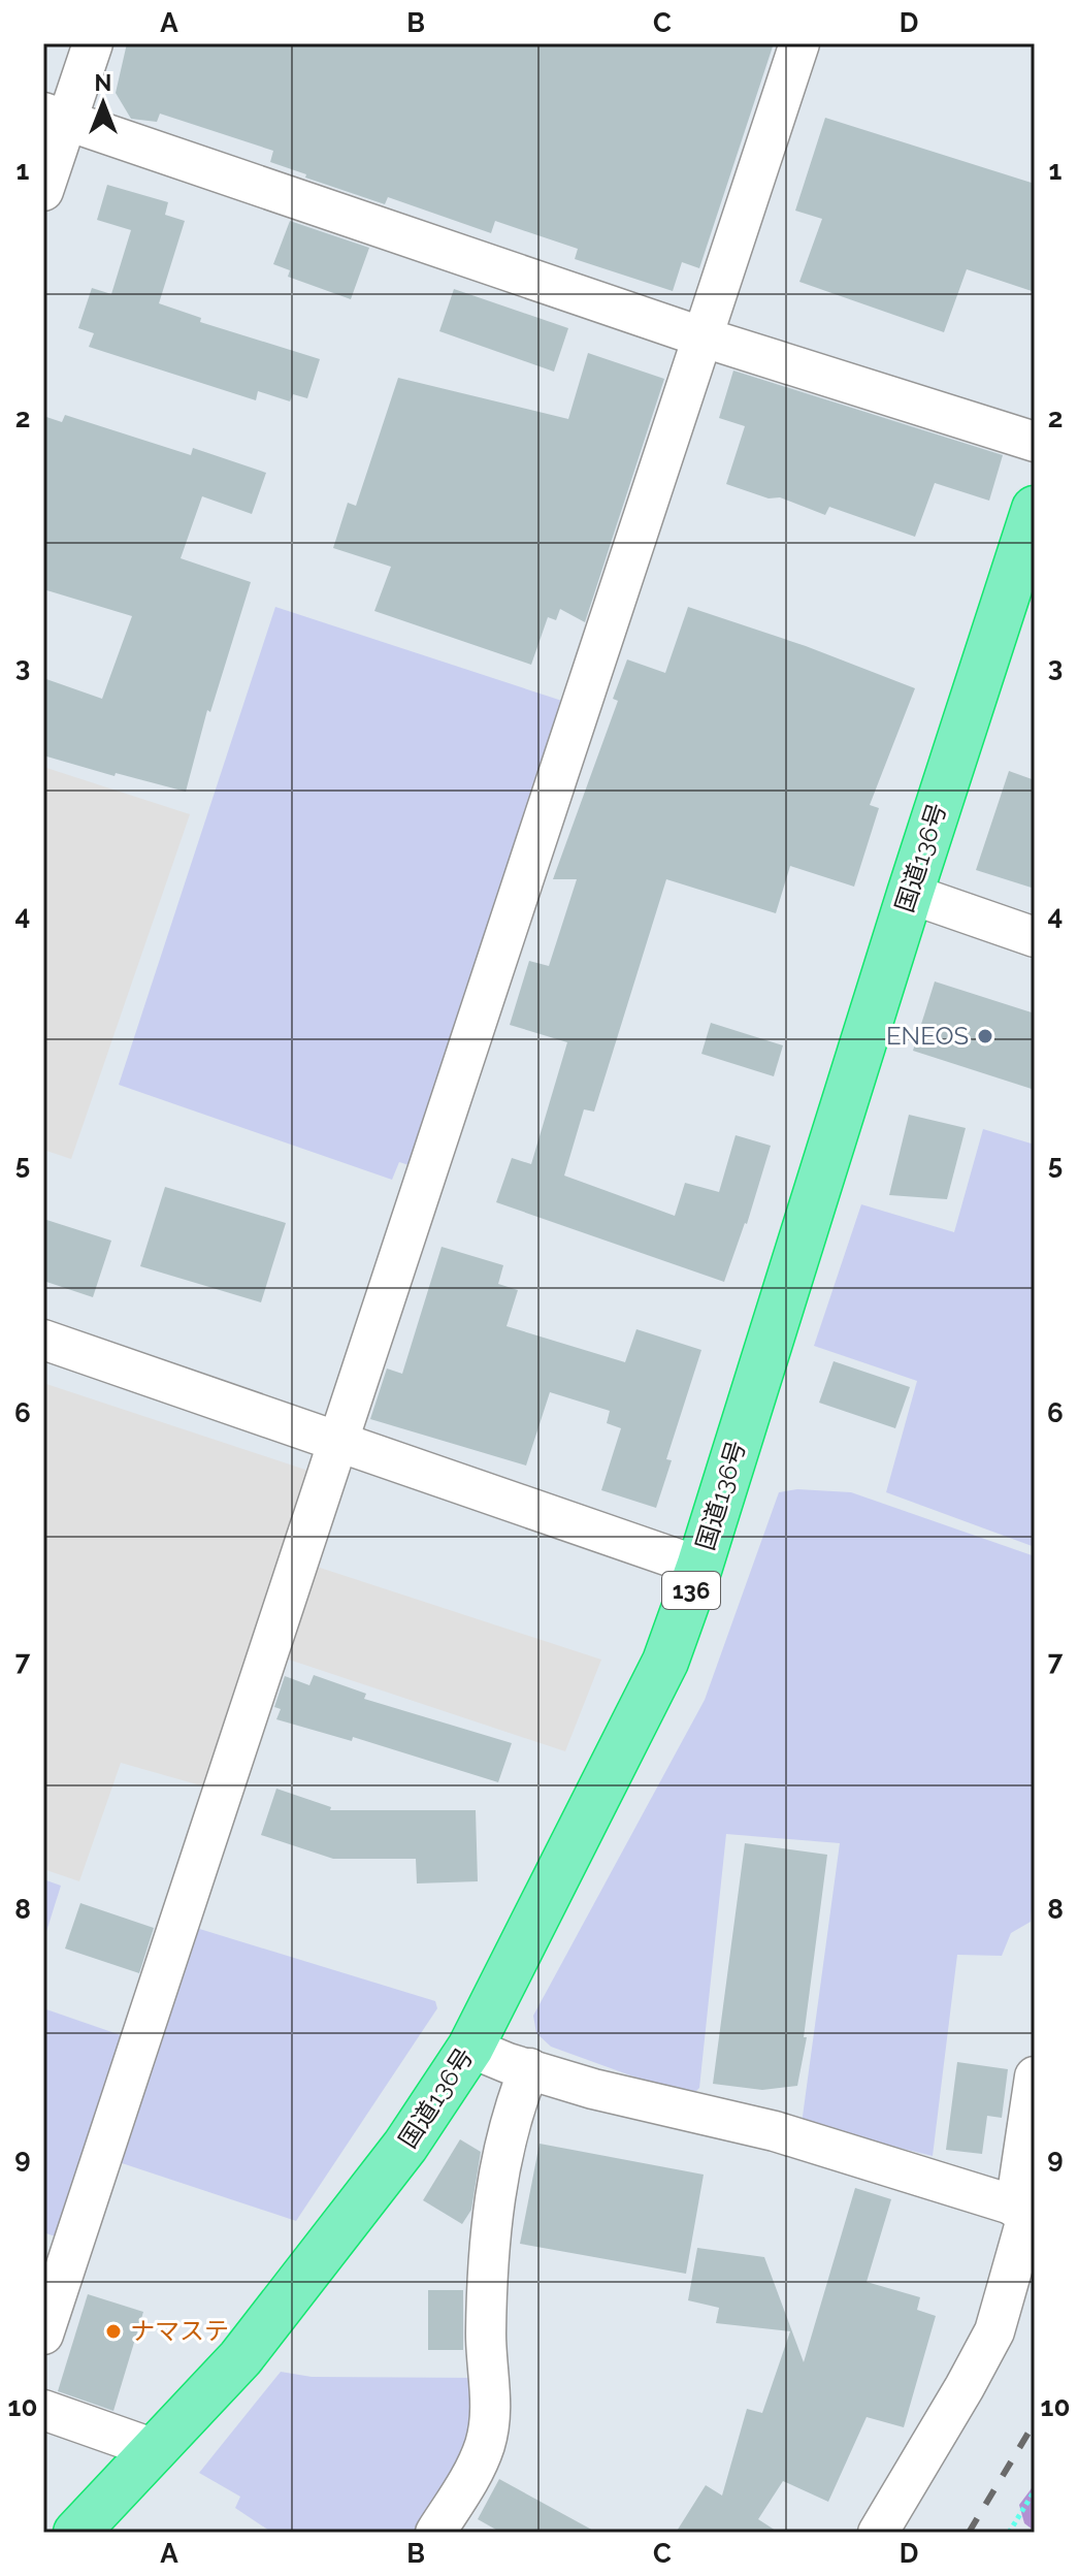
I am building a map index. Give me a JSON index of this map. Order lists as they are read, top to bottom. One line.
{"streets":{"highway":["国道136号","136"]},"places":["ENEOS","ナマステ"],"north":"top","grid":{"columns":["A","B","C","D"],"rows":["1","2","3","4","5","6","7","8","9","10"]}}
